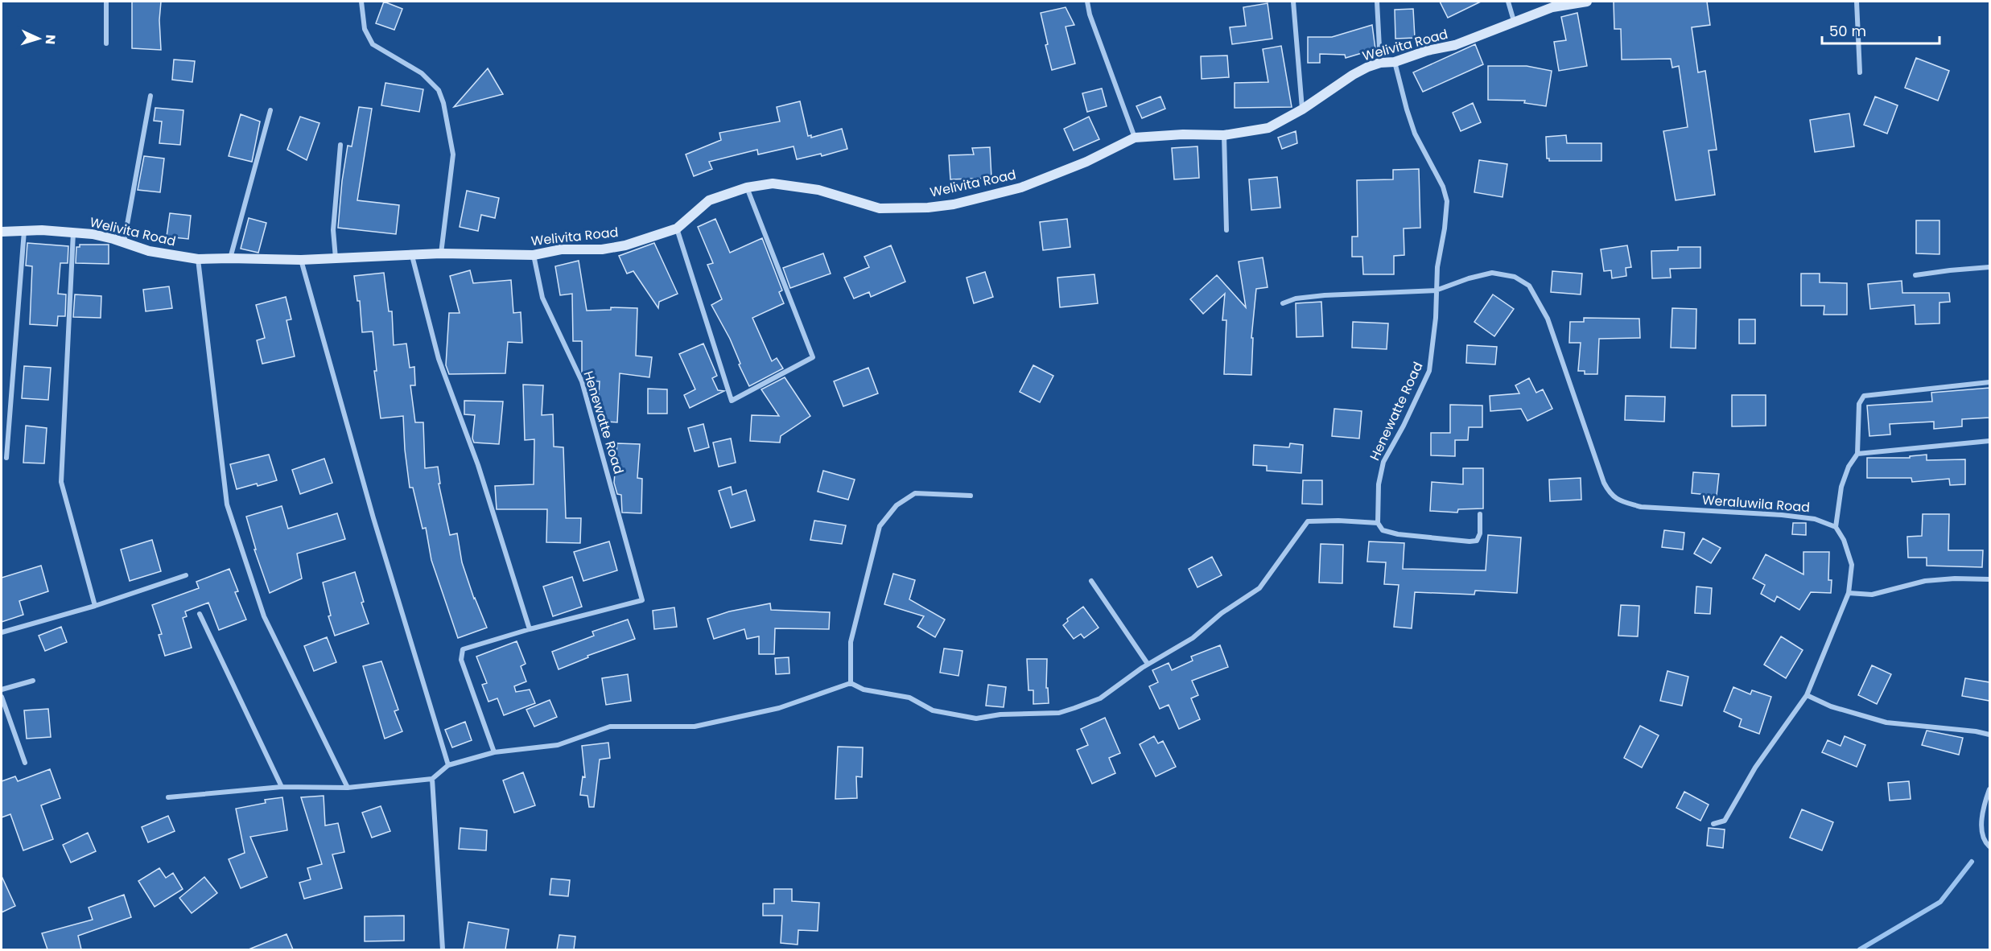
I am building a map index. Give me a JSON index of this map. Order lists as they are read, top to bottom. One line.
{"streets":{"street":["Welivita Road","Henewatte Road","Weraluwila Road"]},"crossings":[["Welivita Road","Henewatte Road"],["Henewatte Road","Weraluwila Road"]],"scale_bar":"50 m","north":"right"}
